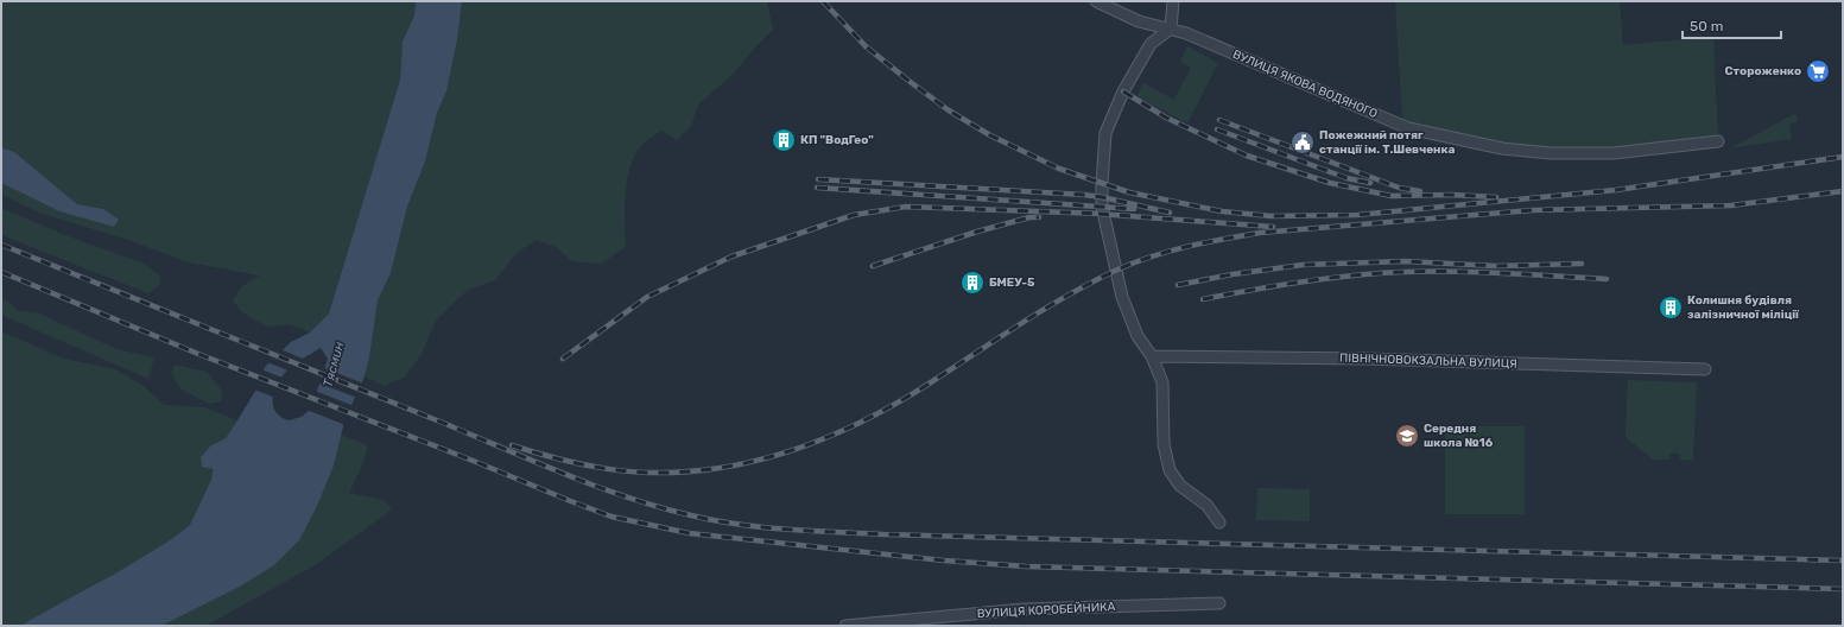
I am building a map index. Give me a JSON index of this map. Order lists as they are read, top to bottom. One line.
{"streets":{"street":["ВУЛИЦЯ ЯКОВА ВОДЯНОГО","ПІВНІЧНОВОКЗАЛЬНА ВУЛИЦЯ","ВУЛИЦЯ КОРОБЕЙНИКА"]},"water":["Тясмин"],"places":{"supermarket":["Стороженко"],"building":["КП \"ВодГео\"","БМЕУ-5","Колишня будівля залізничної міліції"],"public building":["Пожежний потяг станції ім. Т.Шевченка"],"school or university":["Середня школа №16"]},"scale_bar":"50 m"}
